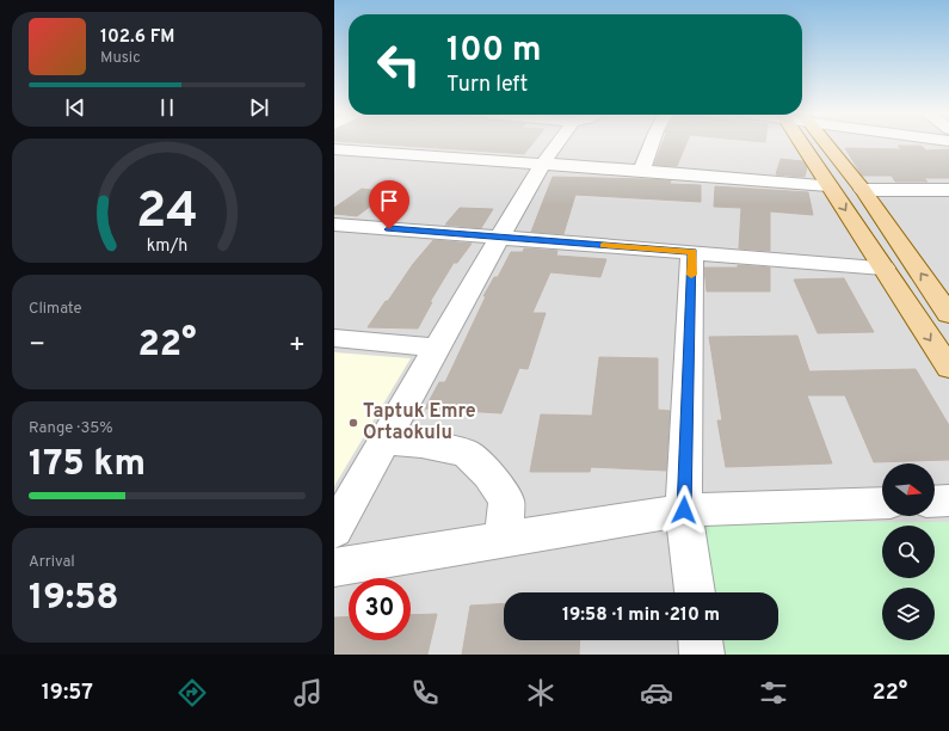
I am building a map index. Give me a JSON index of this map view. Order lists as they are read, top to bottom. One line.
{"places":["Taptuk Emre Ortaokulu"],"north":"right","page":{"turn":["100 m","Turn left"],"song":["102.6 FM","Music"],"tile":["Climate",["Range · 35%","175 km"],["Arrival","19:58"]],"heat":["−","22°","+"],"limit":"30","trip":"19:58 · 1 min · 210 m","tabs":["19:57","22°"],"gauge":["24","km/h"]}}
